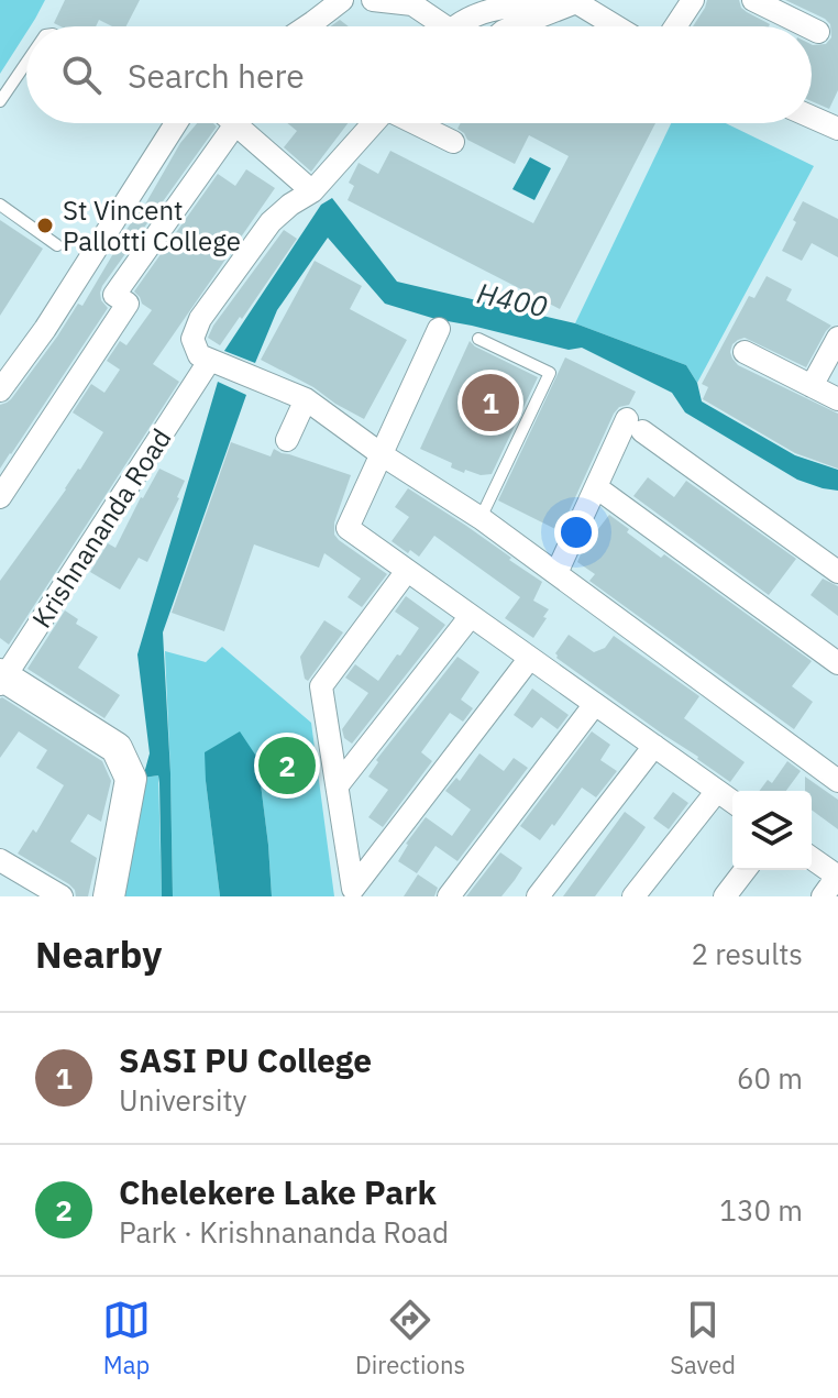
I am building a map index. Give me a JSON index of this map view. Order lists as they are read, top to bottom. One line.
{"streets":{"street":["Krishnananda Road"]},"water":["H400"],"places":["St Vincent Pallotti College"],"page":{"search":"Search here","pins":["1","2"],"heading":["Nearby","2 results"],"list":[{"mark":"1","name":"SASI PU College","note":"University","value":"60 m"},{"mark":"2","name":"Chelekere Lake Park","note":"Park · Krishnananda Road","value":"130 m"}],"nav":["Map","Directions","Saved"]}}
